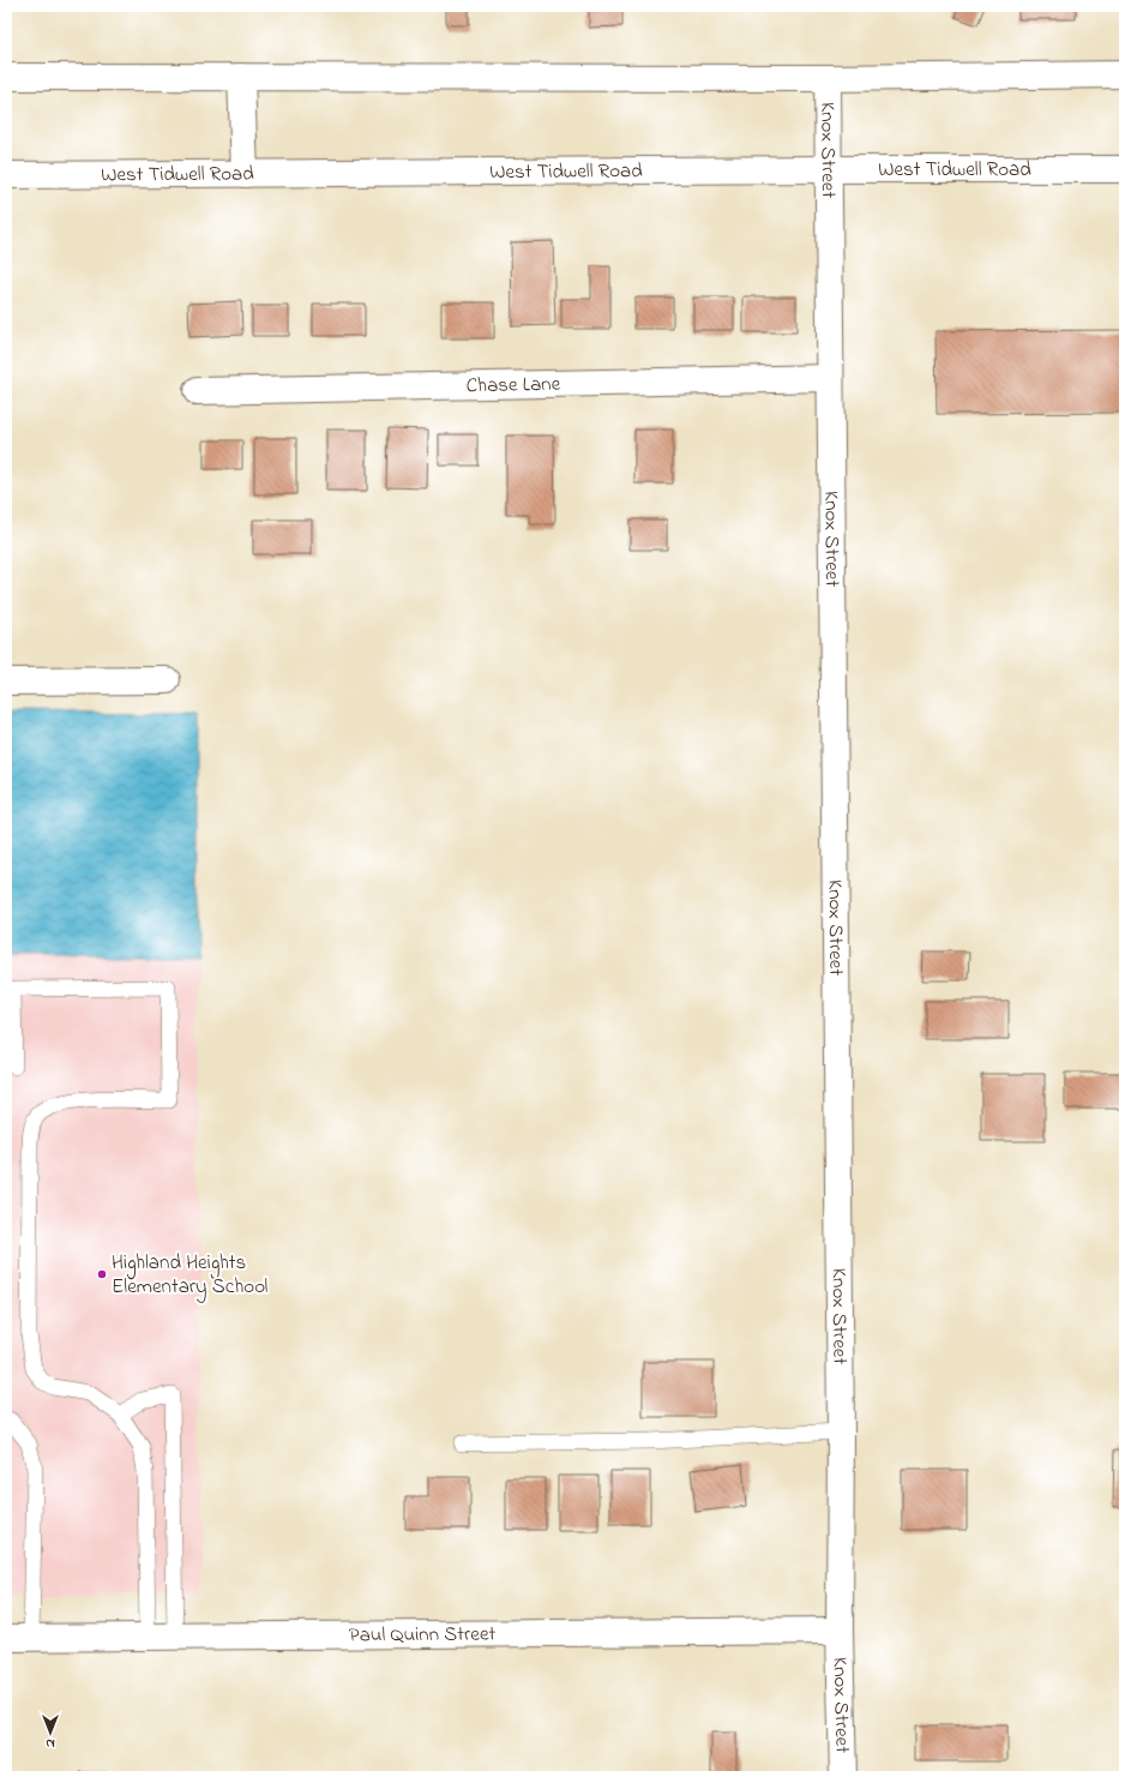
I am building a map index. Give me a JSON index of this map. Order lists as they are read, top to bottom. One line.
{"streets":{"street":["Knox Street","West Tidwell Road","Chase Lane","Paul Quinn Street"]},"crossings":[["Knox Street","West Tidwell Road"],["Knox Street","Chase Lane"],["Knox Street","Paul Quinn Street"]],"places":["Highland Heights Elementary School"],"north":"bottom"}
